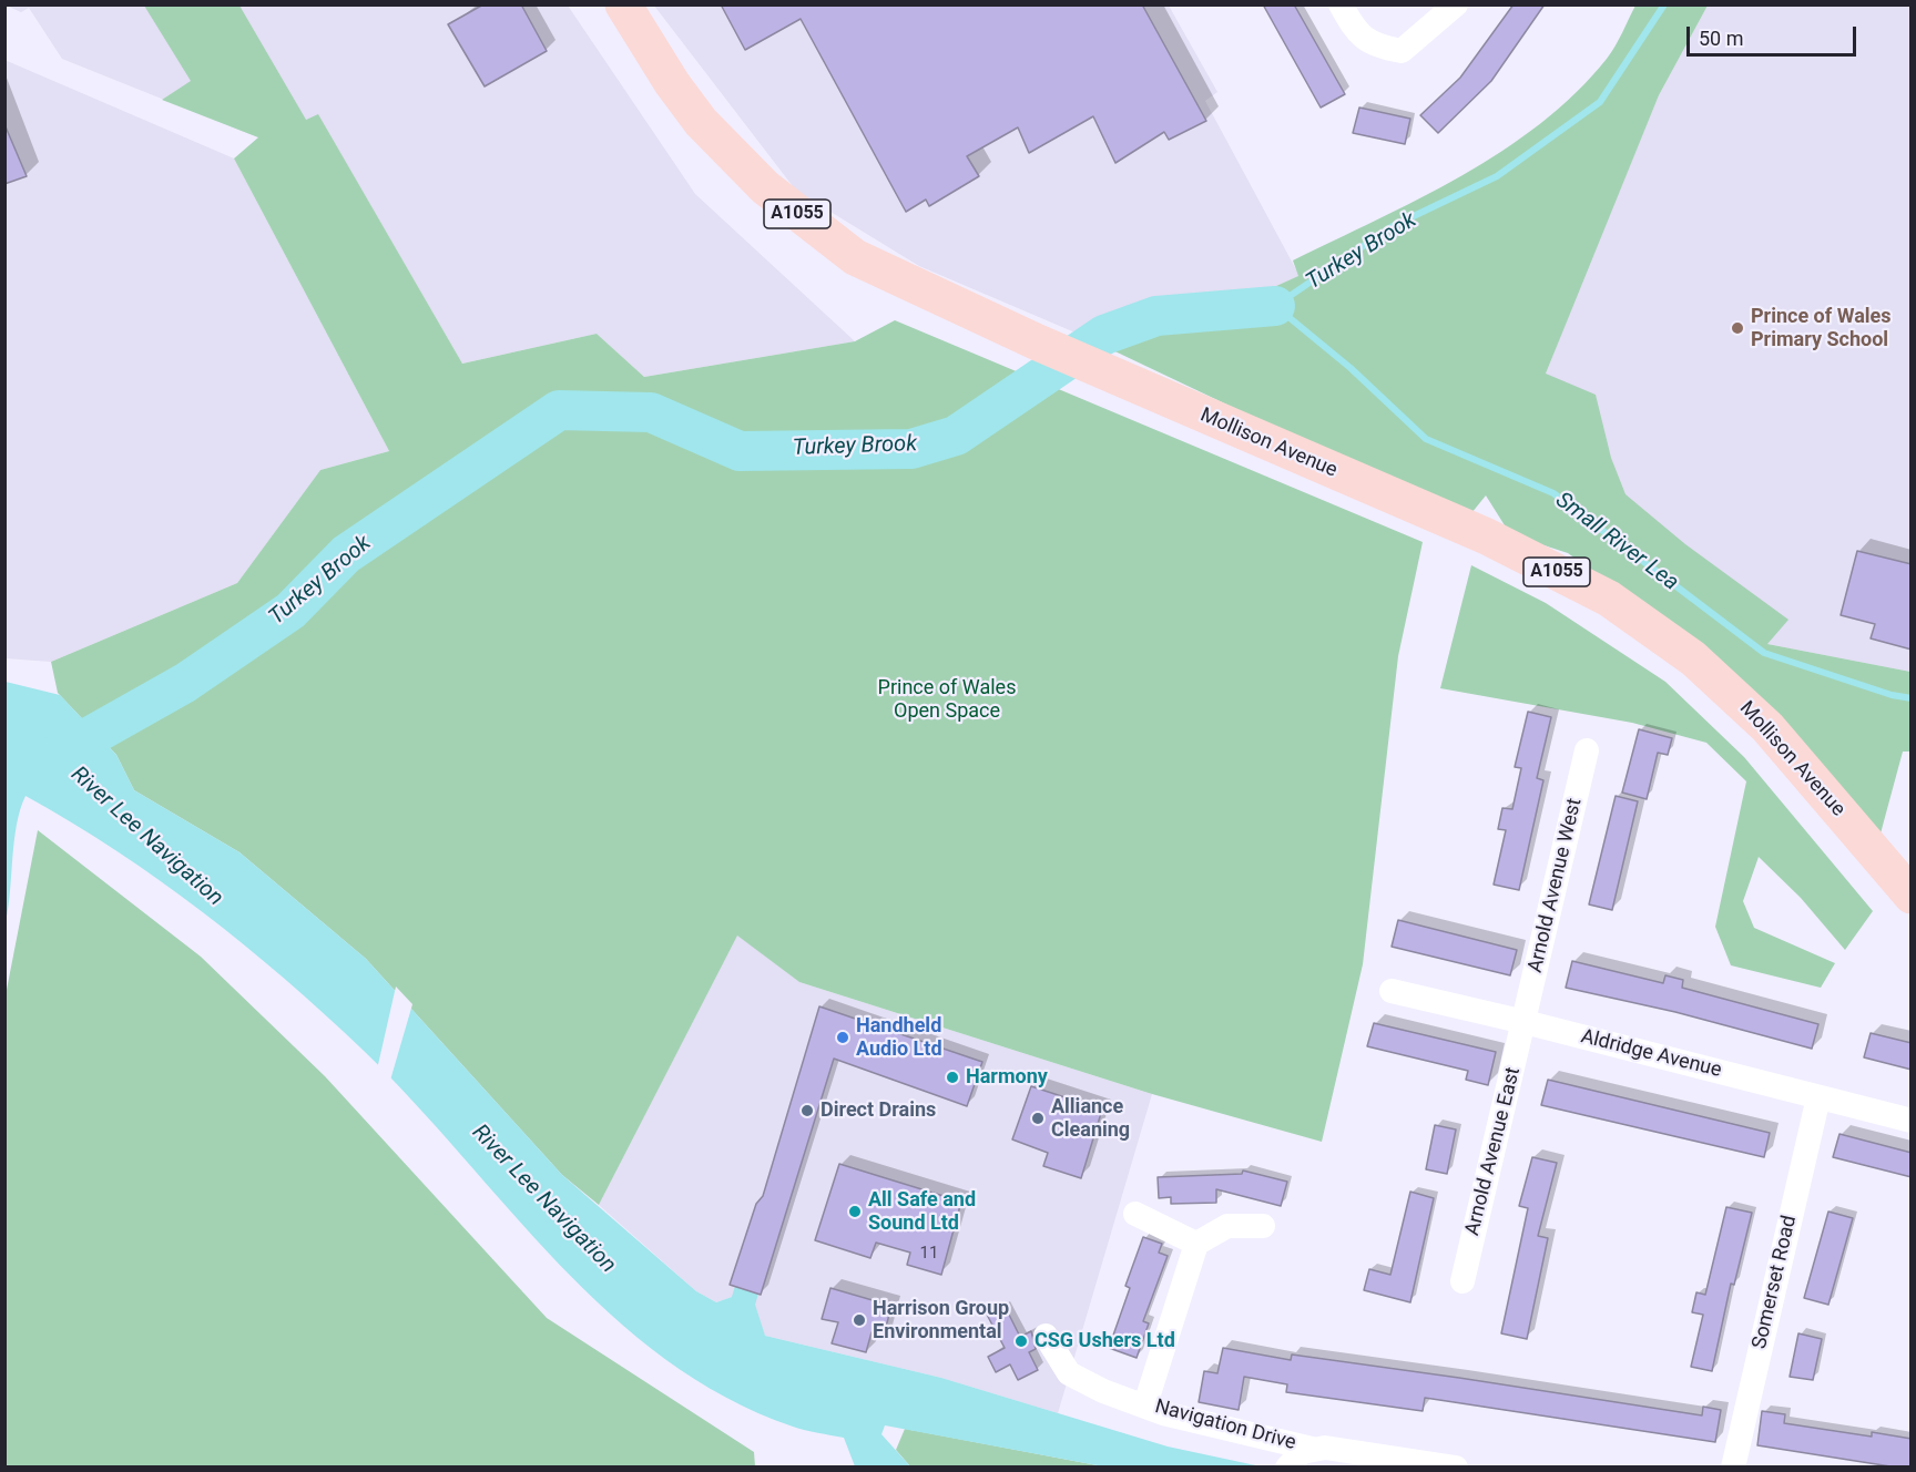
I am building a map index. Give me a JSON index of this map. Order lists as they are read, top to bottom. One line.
{"streets":{"main road":["A1055","Mollison Avenue"],"street":["Arnold Avenue West","Aldridge Avenue","Arnold Avenue East","Somerset Road","Navigation Drive"]},"crossings":[["Arnold Avenue West","Aldridge Avenue"],["Arnold Avenue West","Arnold Avenue East"],["Aldridge Avenue","Arnold Avenue East"],["Aldridge Avenue","Somerset Road"]],"water":["Turkey Brook","Small River Lea","River Lee Navigation"],"parks":["Prince of Wales Open Space"],"places":["Prince of Wales Primary School","Handheld Audio Ltd","Harmony","Direct Drains","Alliance Cleaning","All Safe and Sound Ltd","Harrison Group Environmental","CSG Ushers Ltd"],"house_numbers":["11"],"scale_bar":"50 m"}
